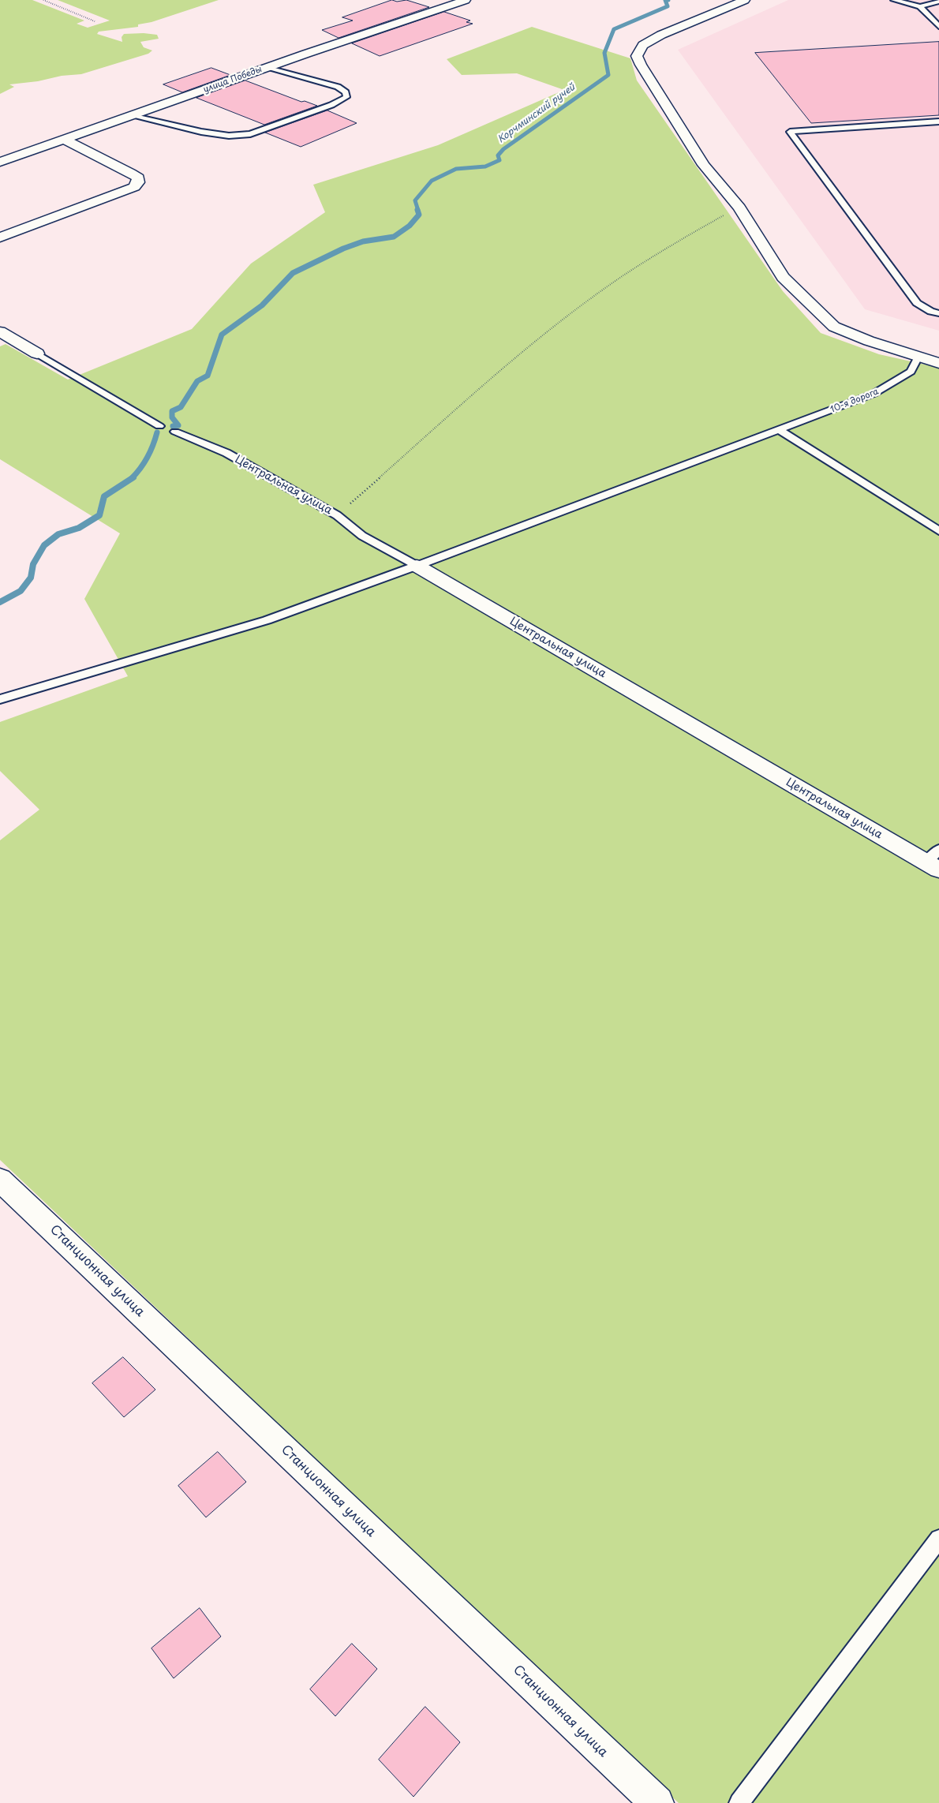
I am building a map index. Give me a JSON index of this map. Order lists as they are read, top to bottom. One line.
{"streets":{"street":["улица Победы","Центральная улица","Станционная улица"],"lane":["10-я дорога"]},"water":["Корчминский ручей"]}
